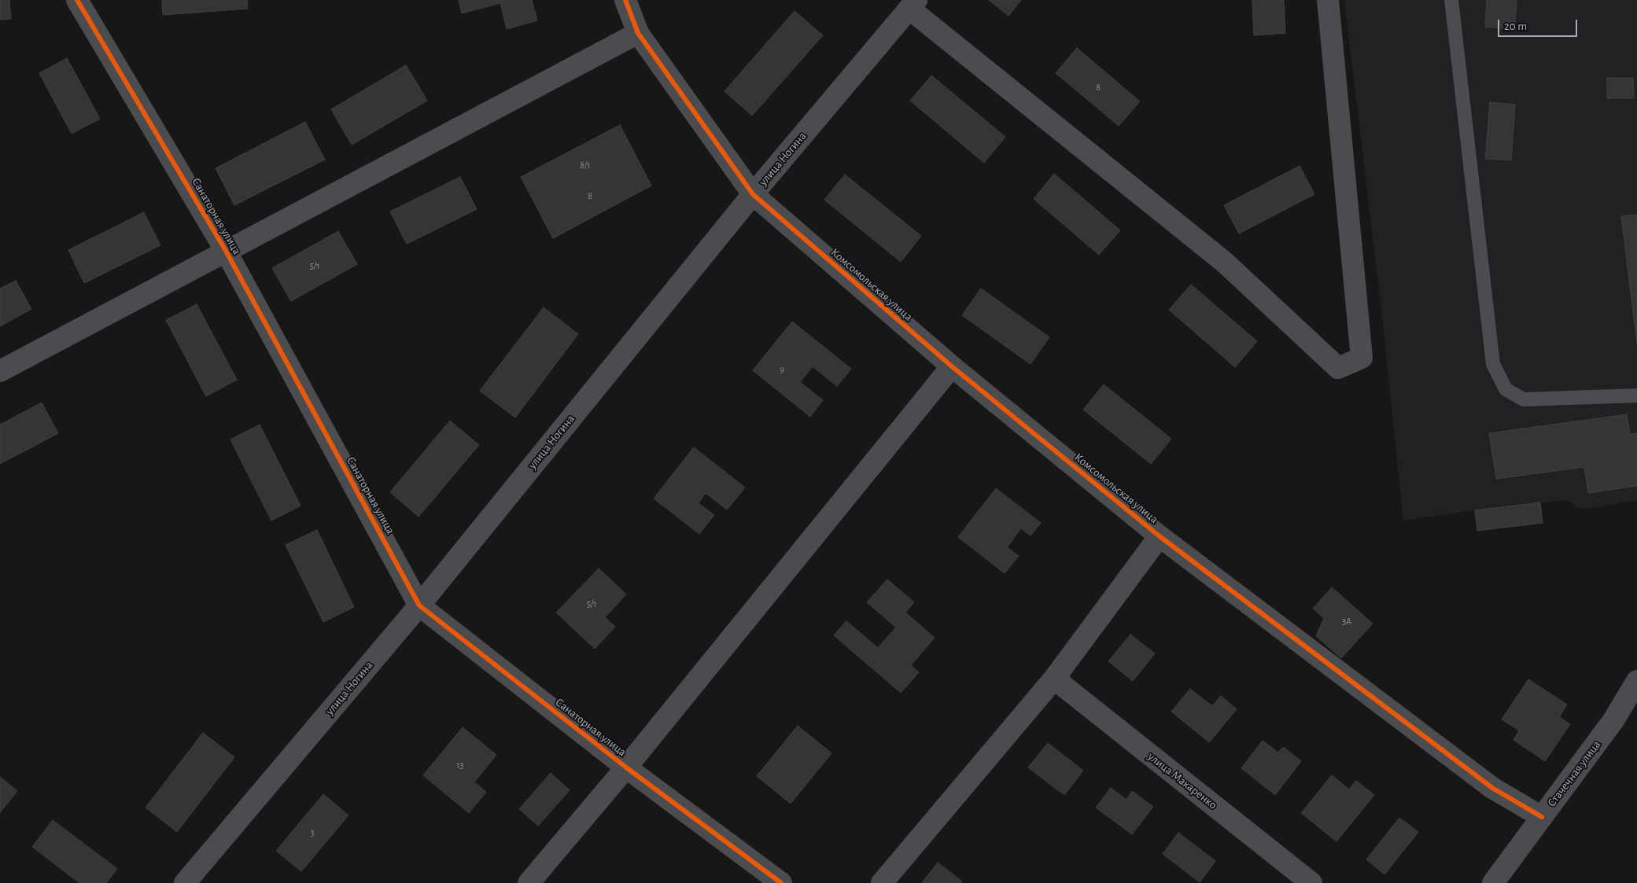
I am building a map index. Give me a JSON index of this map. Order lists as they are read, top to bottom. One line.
{"streets":{"street":["улица Ногина","Санаторная улица","Комсомольская улица","Стачечная улица","улица Макаренко"]},"crossings":[["улица Ногина","Санаторная улица"],["улица Ногина","Комсомольская улица"],["Комсомольская улица","Стачечная улица"]],"house_numbers":["8","8/1","8","5/1","9","5/1","3А","13","3"],"scale_bar":"20 m"}
